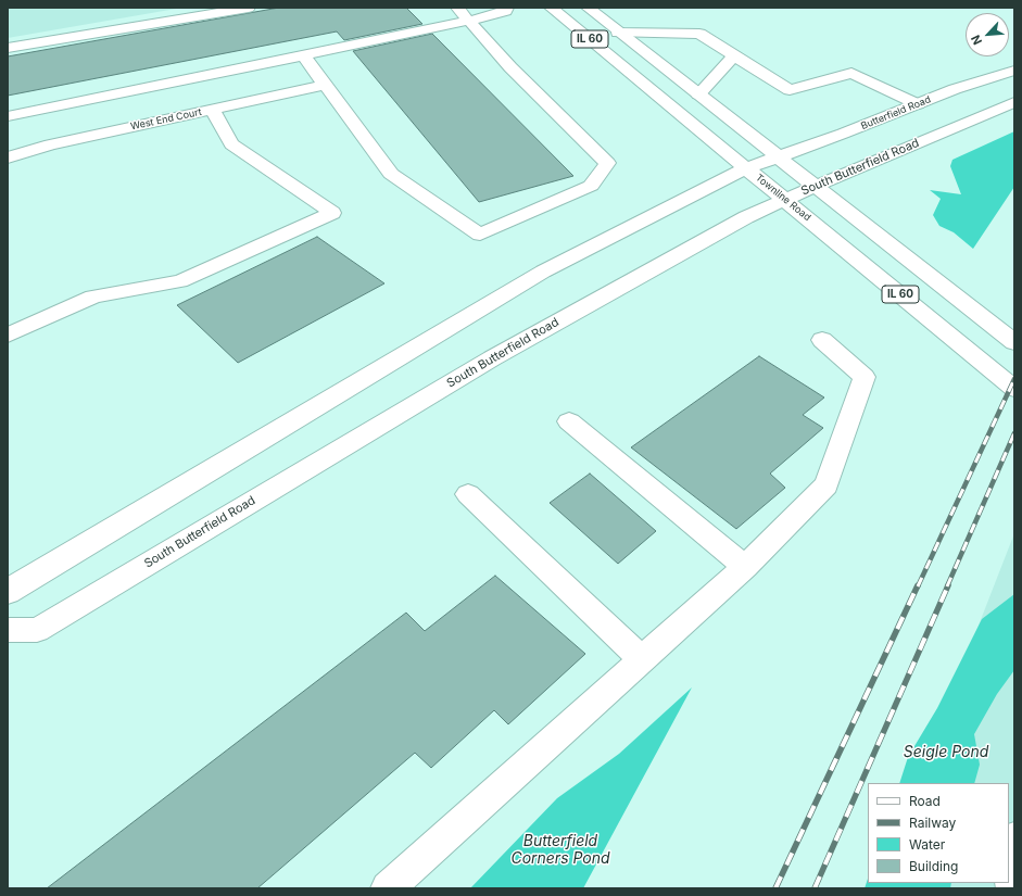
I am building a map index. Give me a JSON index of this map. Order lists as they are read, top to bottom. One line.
{"streets":{"main road":["IL 60","Butterfield Road","West End Court","South Butterfield Road","Townline Road"]},"crossings":[["IL 60","Butterfield Road"],["IL 60","South Butterfield Road"],["South Butterfield Road","Townline Road"]],"water":["Seigle Pond","Butterfield Corners Pond"],"legend":["Road","Railway","Water","Building"],"north":"bottom left"}
